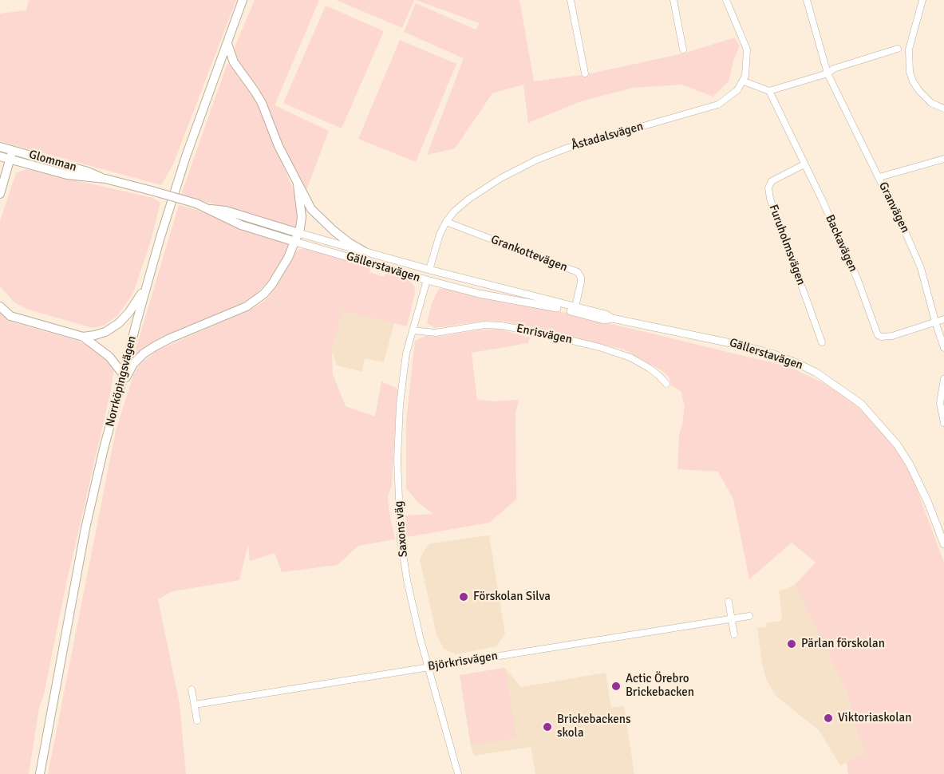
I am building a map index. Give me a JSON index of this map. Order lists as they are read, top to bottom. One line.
{"streets":{"main road":["Glomman","Norrköpingsvägen"],"street":["Åstadalsvägen","Granvägen","Backavägen","Furuholmsvägen","Grankottevägen","Gällerstavägen","Enrisvägen","Saxons väg","Björkrisvägen"]},"crossings":[["Åstadalsvägen","Grankottevägen"],["Åstadalsvägen","Gällerstavägen"],["Glomman","Gällerstavägen"],["Granvägen","Backavägen"],["Backavägen","Furuholmsvägen"],["Grankottevägen","Gällerstavägen"],["Gällerstavägen","Saxons väg"],["Enrisvägen","Saxons väg"],["Saxons väg","Björkrisvägen"]],"places":["Förskolan Silva","Pärlan förskolan","Actic Örebro Brickebacken","Viktoriaskolan","Brickebackens skola"]}
